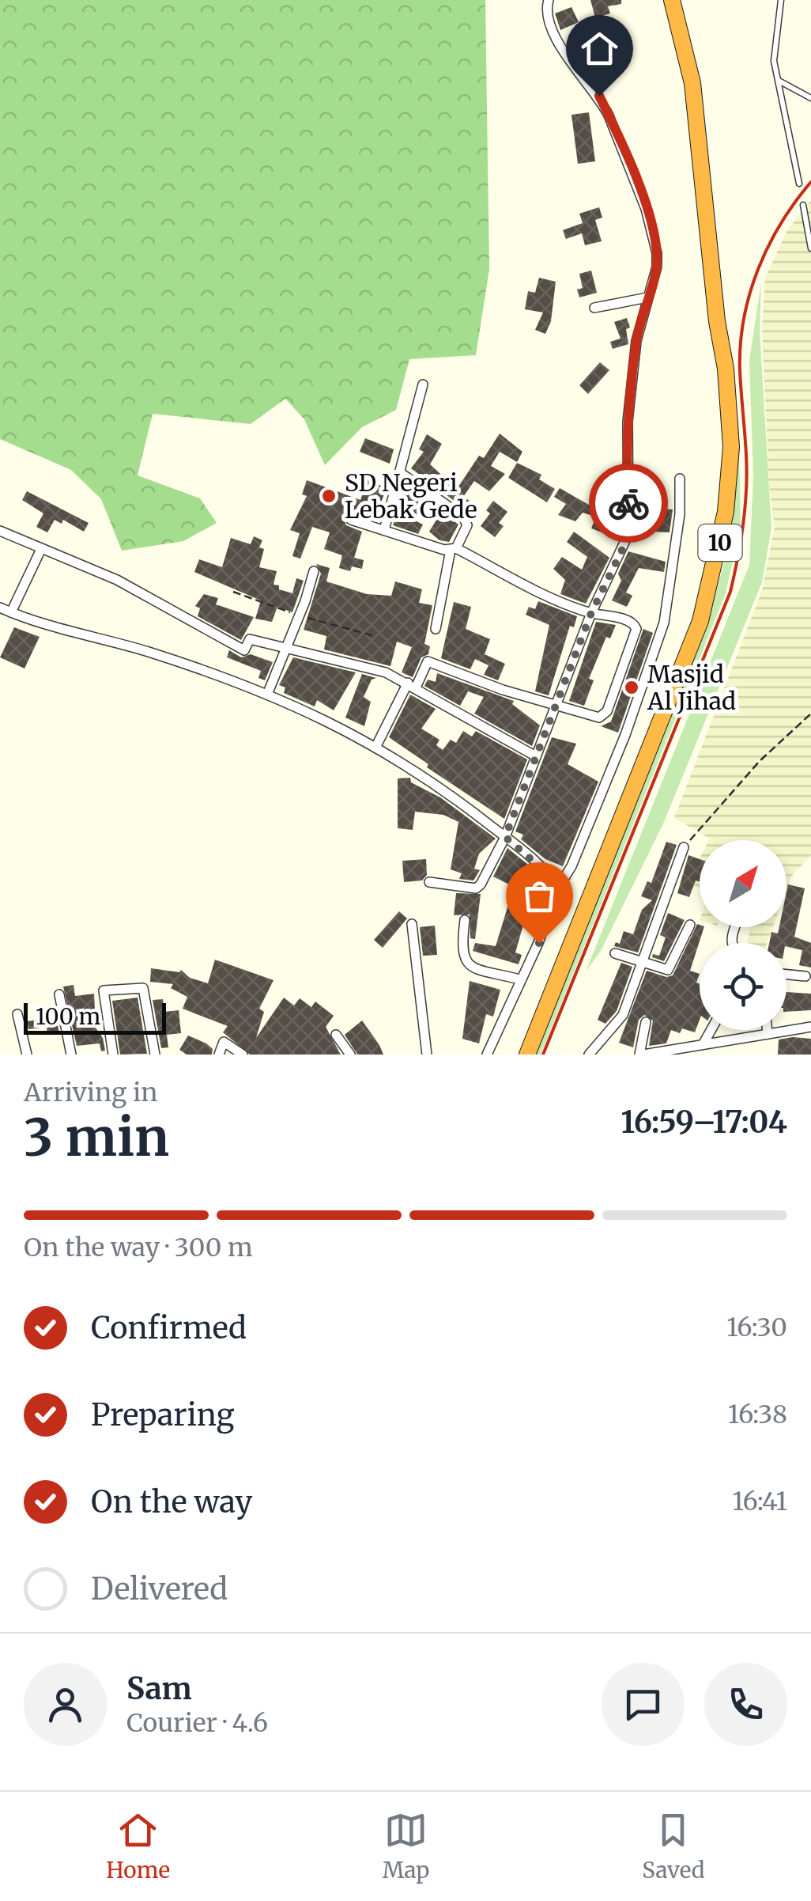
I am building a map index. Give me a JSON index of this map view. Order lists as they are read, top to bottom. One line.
{"streets":{"highway":["10"]},"places":["SD Negeri Lebak Gede","Masjid Al Jihad"],"scale_bar":"100 m","north":"top right","page":{"scale":"100 m","heading":["3 min","Arriving in","16:59–17:04"],"panel":["Sam","Courier · 4.6"],"bar":"On the way · 300 m","list":[["Confirmed","16:30"],["Preparing","16:38"],["On the way","16:41"],"Delivered"],"tabs":["Home","Map","Saved"]}}
